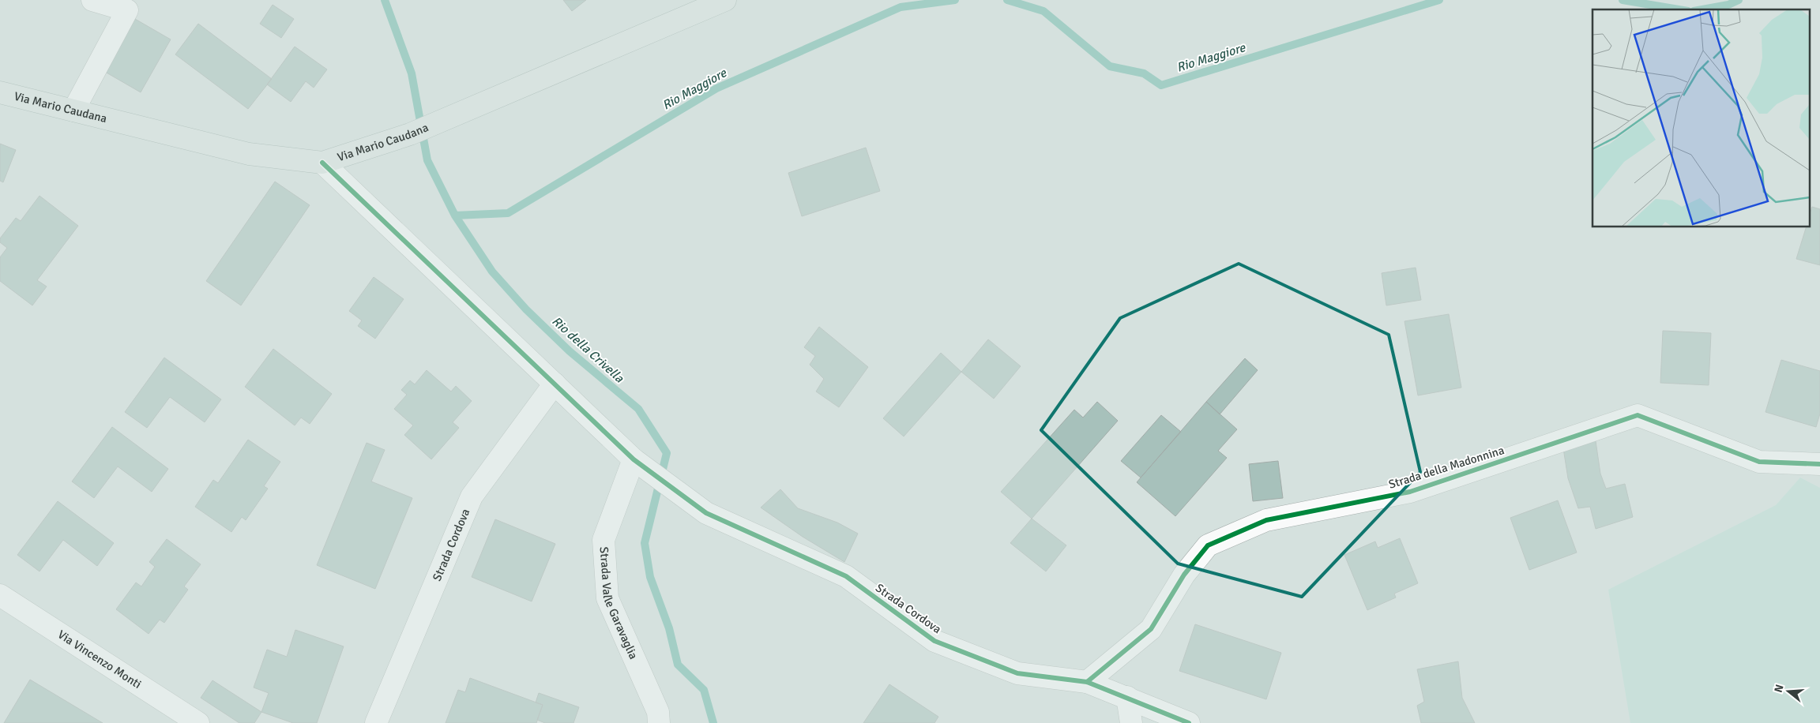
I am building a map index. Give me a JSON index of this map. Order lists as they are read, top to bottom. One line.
{"streets":{"main road":["Via Mario Caudana"],"street":["Strada della Madonnina","Strada Cordova","Strada Valle Garavaglia","Via Vincenzo Monti"]},"crossings":[["Via Mario Caudana","Strada Cordova"],["Strada della Madonnina","Strada Cordova"],["Strada Cordova","Strada Valle Garavaglia"]],"water":["Rio Maggiore","Rio della Crivella"],"north":"left"}
